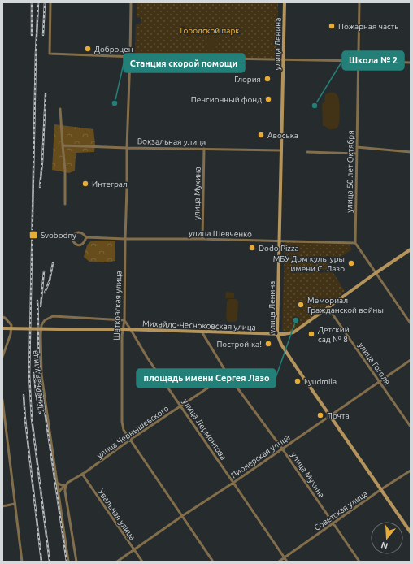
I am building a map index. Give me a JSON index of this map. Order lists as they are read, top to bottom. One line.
{"streets":{"main road":["улица Ленина","Михайло-Чесноковская улица"],"street":["Вокзальная улица","улица 50 лет Октября","улица Мухина","улица Шевченко","Шатковская улица","улица Гоголя","Линейная улица","улица Лермонтова","улица Чернышевского","Пионерская улица","Советская улица","Увальная улица"]},"crossings":[["улица Ленина","Вокзальная улица"],["улица Ленина","улица Шевченко"],["улица Ленина","Михайло-Чесноковская улица"],["улица Ленина","Пионерская улица"],["улица Ленина","Советская улица"],["Вокзальная улица","улица Мухина"],["Вокзальная улица","Шатковская улица"],["улица 50 лет Октября","улица Шевченко"],["улица Мухина","улица Шевченко"],["улица Мухина","Михайло-Чесноковская улица"],["улица Мухина","улица Чернышевского"],["улица Мухина","Пионерская улица"],["улица Мухина","Советская улица"],["улица Шевченко","Шатковская улица"],["Шатковская улица","Михайло-Чесноковская улица"],["Шатковская улица","Линейная улица"],["Шатковская улица","улица Лермонтова"],["Шатковская улица","улица Чернышевского"],["Шатковская улица","Пионерская улица"],["Михайло-Чесноковская улица","улица Гоголя"],["Михайло-Чесноковская улица","улица Лермонтова"],["улица Гоголя","Пионерская улица"],["Линейная улица","улица Лермонтова"],["улица Лермонтова","улица Чернышевского"],["улица Лермонтова","Пионерская улица"],["улица Лермонтова","Советская улица"],["улица Чернышевского","Увальная улица"],["Пионерская улица","Увальная улица"]],"parks":["Городской парк"],"places":{"other":["Пожарная часть","Доброцен","Глория","Пенсионный фонд","Станция скорой помощи","Школа № 2","Авоська","Интеграл","Dodo Pizza","МБУ Дом культуры имени С. Лазо","Мемориал Гражданской войны","площадь имени Сергея Лазо","Детский сад № 8","Построй-ка!","Lyudmila","Почта"],"transit":["Svobodny"]},"north":"bottom"}
